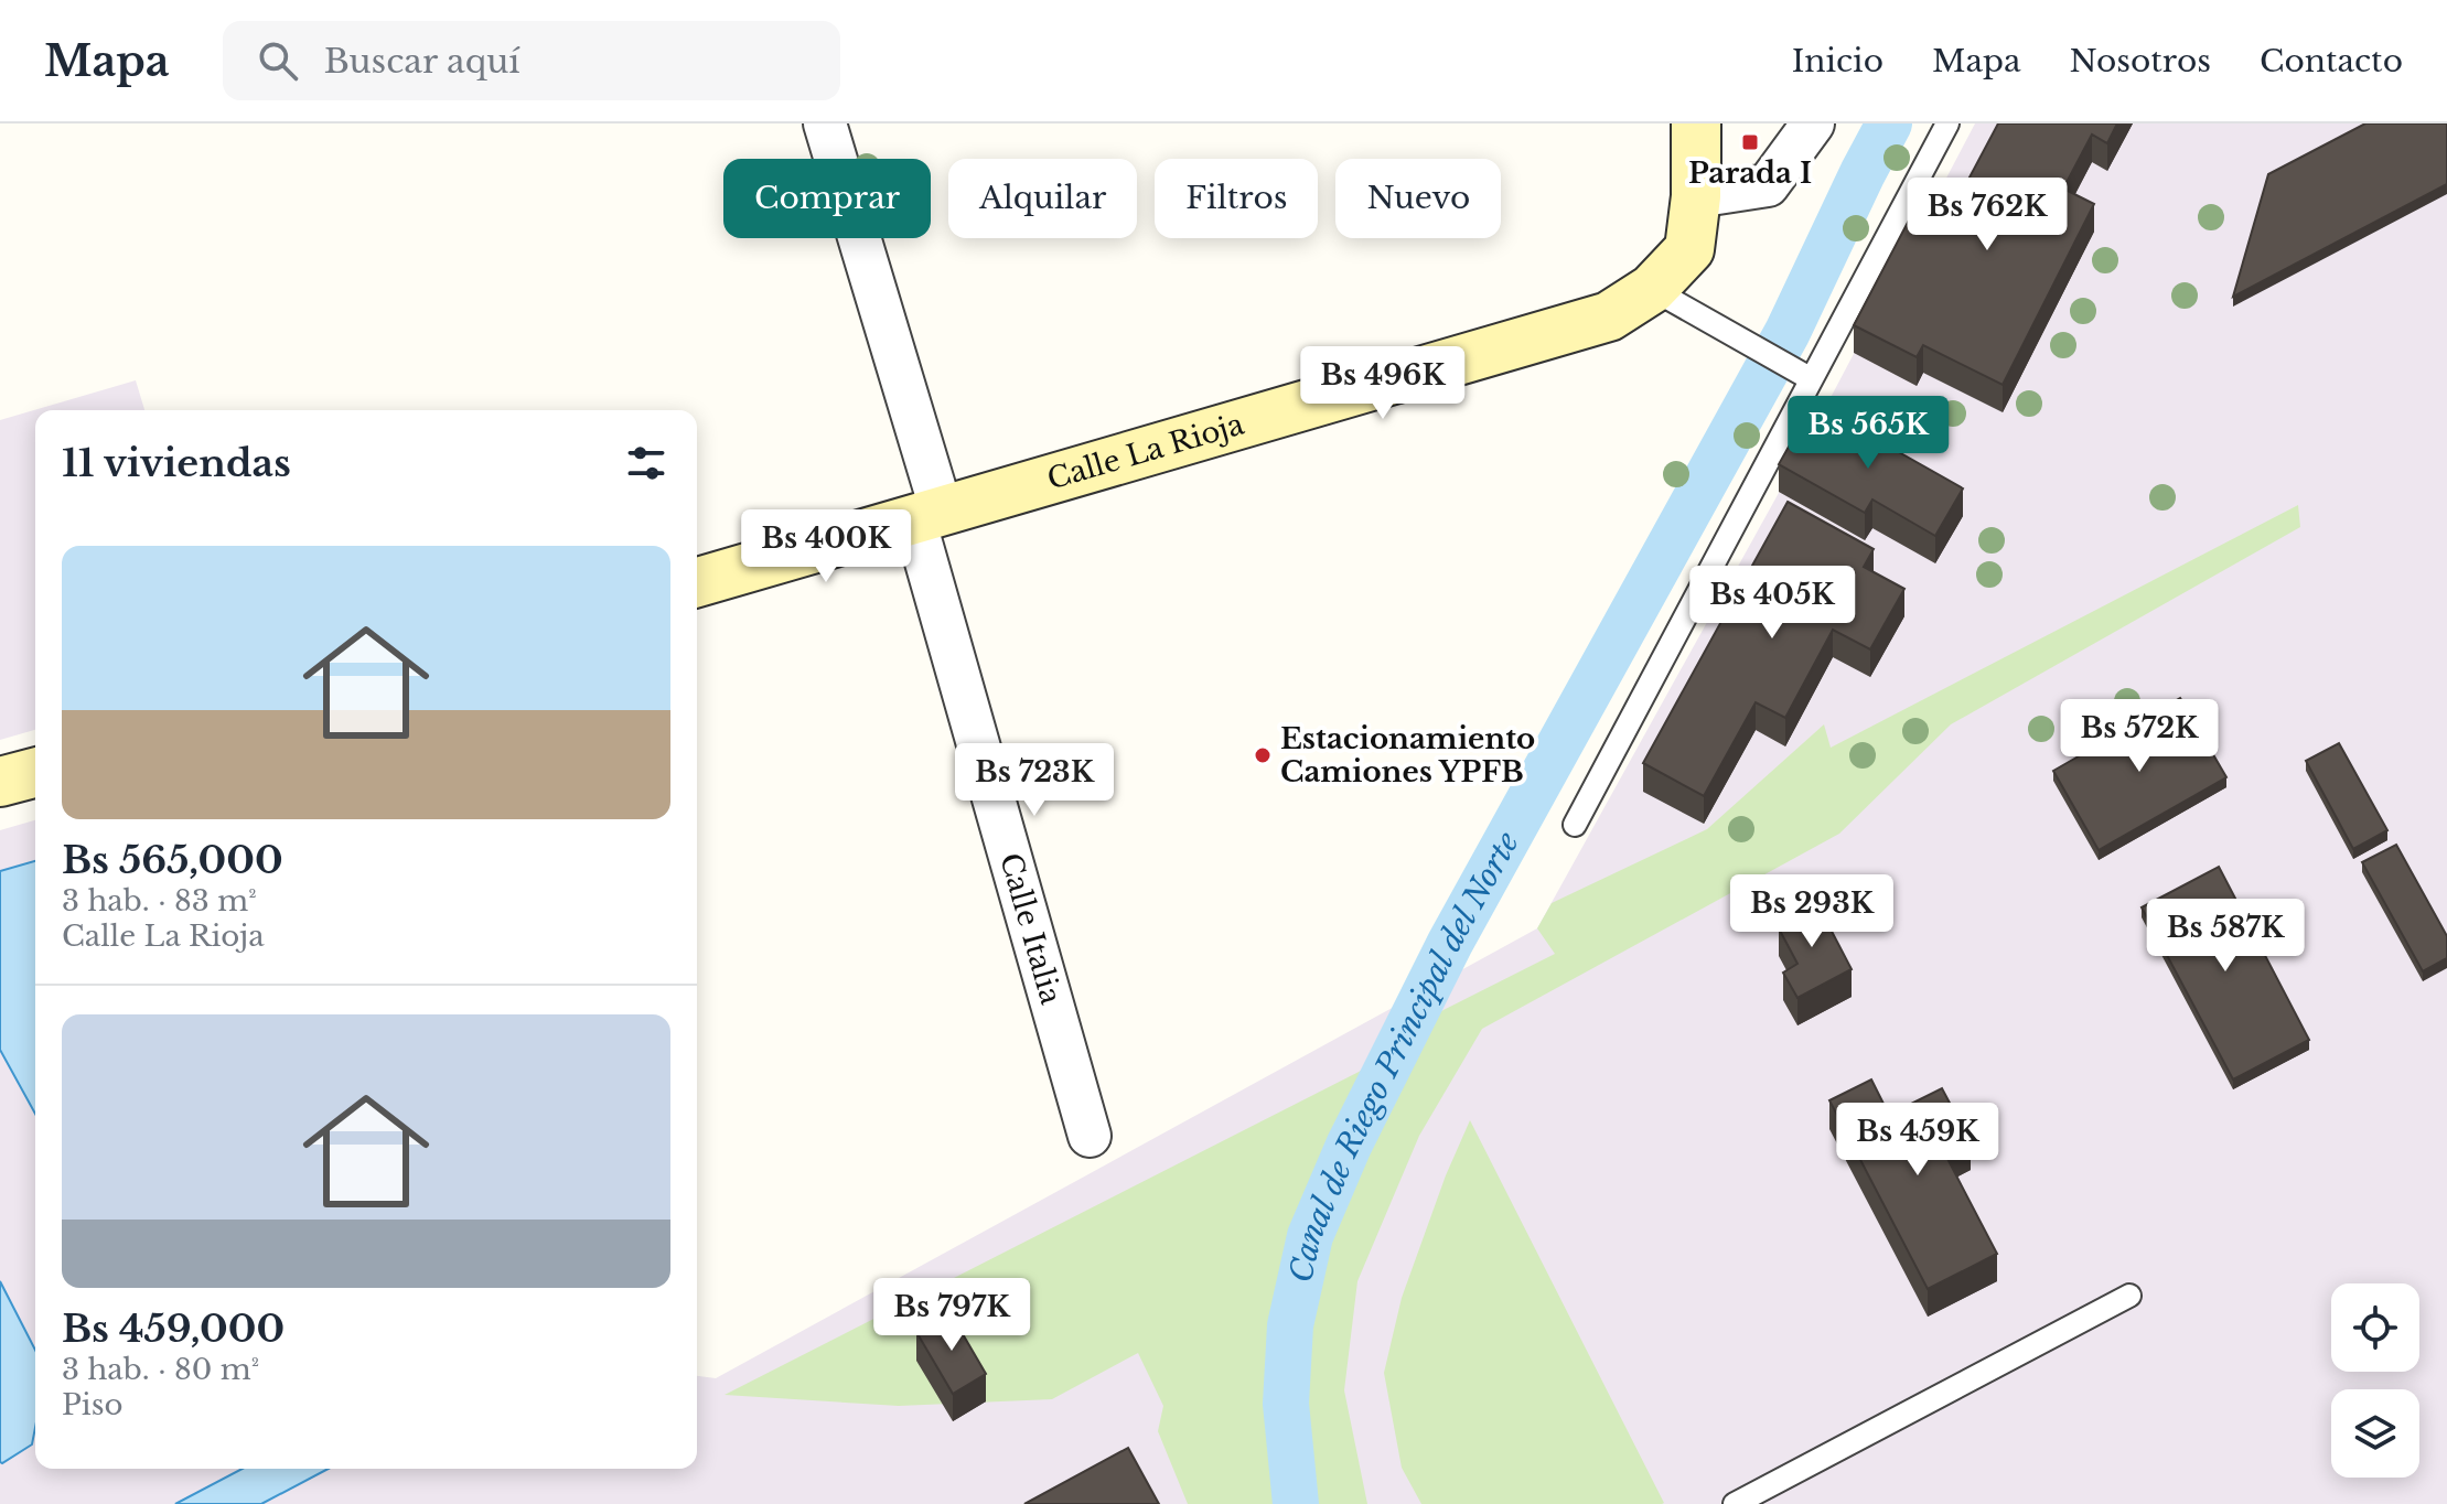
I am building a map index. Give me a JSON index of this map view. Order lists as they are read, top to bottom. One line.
{"streets":{"street":["Calle La Rioja","Calle Italia"]},"crossings":[["Calle La Rioja","Calle Italia"]],"water":["Canal de Riego Principal del Norte"],"places":{"transit":["Parada I"],"other":["Estacionamiento Camiones YPFB"]},"page":{"header":"Mapa","search":"Buscar aquí","nav":["Inicio","Mapa","Nosotros","Contacto"],"chip":["Comprar","Alquilar","Filtros","Nuevo"],"price":["Bs 762K","Bs 496K","Bs 565K","Bs 400K","Bs 405K","Bs 572K","Bs 723K","Bs 293K","Bs 587K","Bs 459K","Bs 797K"],"heading":"11 viviendas","list":[{"name":"Bs 565,000","note":"3 hab. · 83 m² · Calle La Rioja"},{"name":"Bs 459,000","note":"3 hab. · 80 m² · Piso"}]}}
